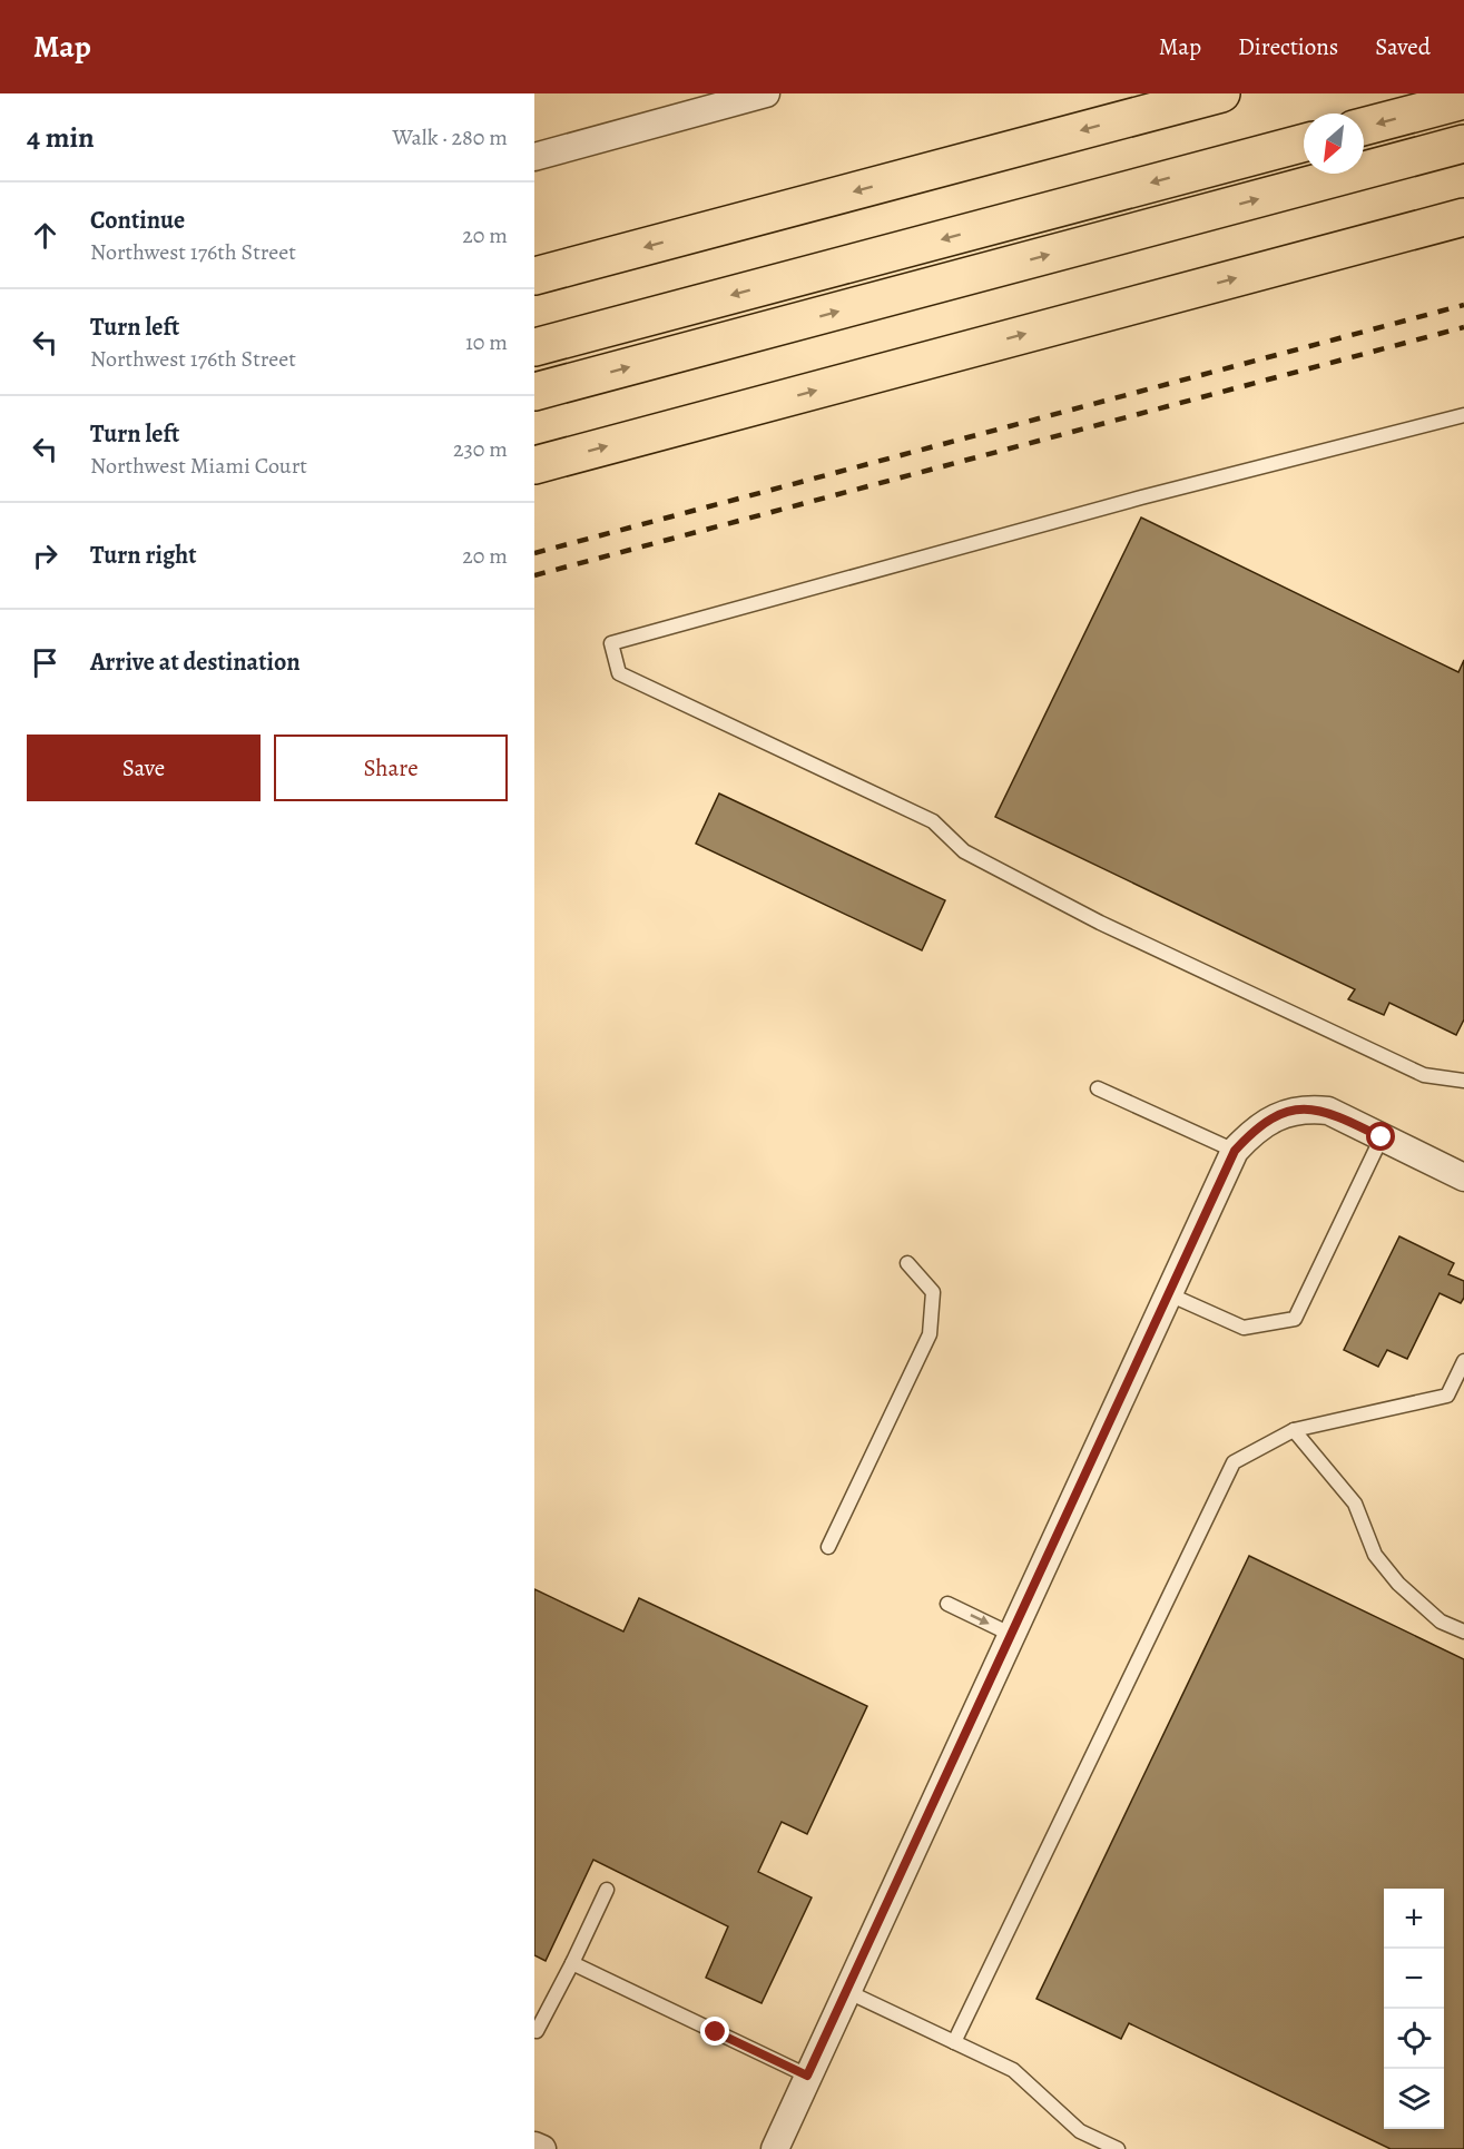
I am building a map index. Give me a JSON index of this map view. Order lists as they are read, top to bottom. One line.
{"north":"bottom left","page":{"header":"Map","nav":["Map","Directions","Saved"],"heading":["4 min","Walk · 280 m"],"list":[["Continue","Northwest 176th Street","20 m"],["Turn left","Northwest 176th Street","10 m"],["Turn left","Northwest Miami Court","230 m"],["Turn right","20 m"],"Arrive at destination"],"buttons":["Save","Share"],"map_buttons":["+","−"]}}
